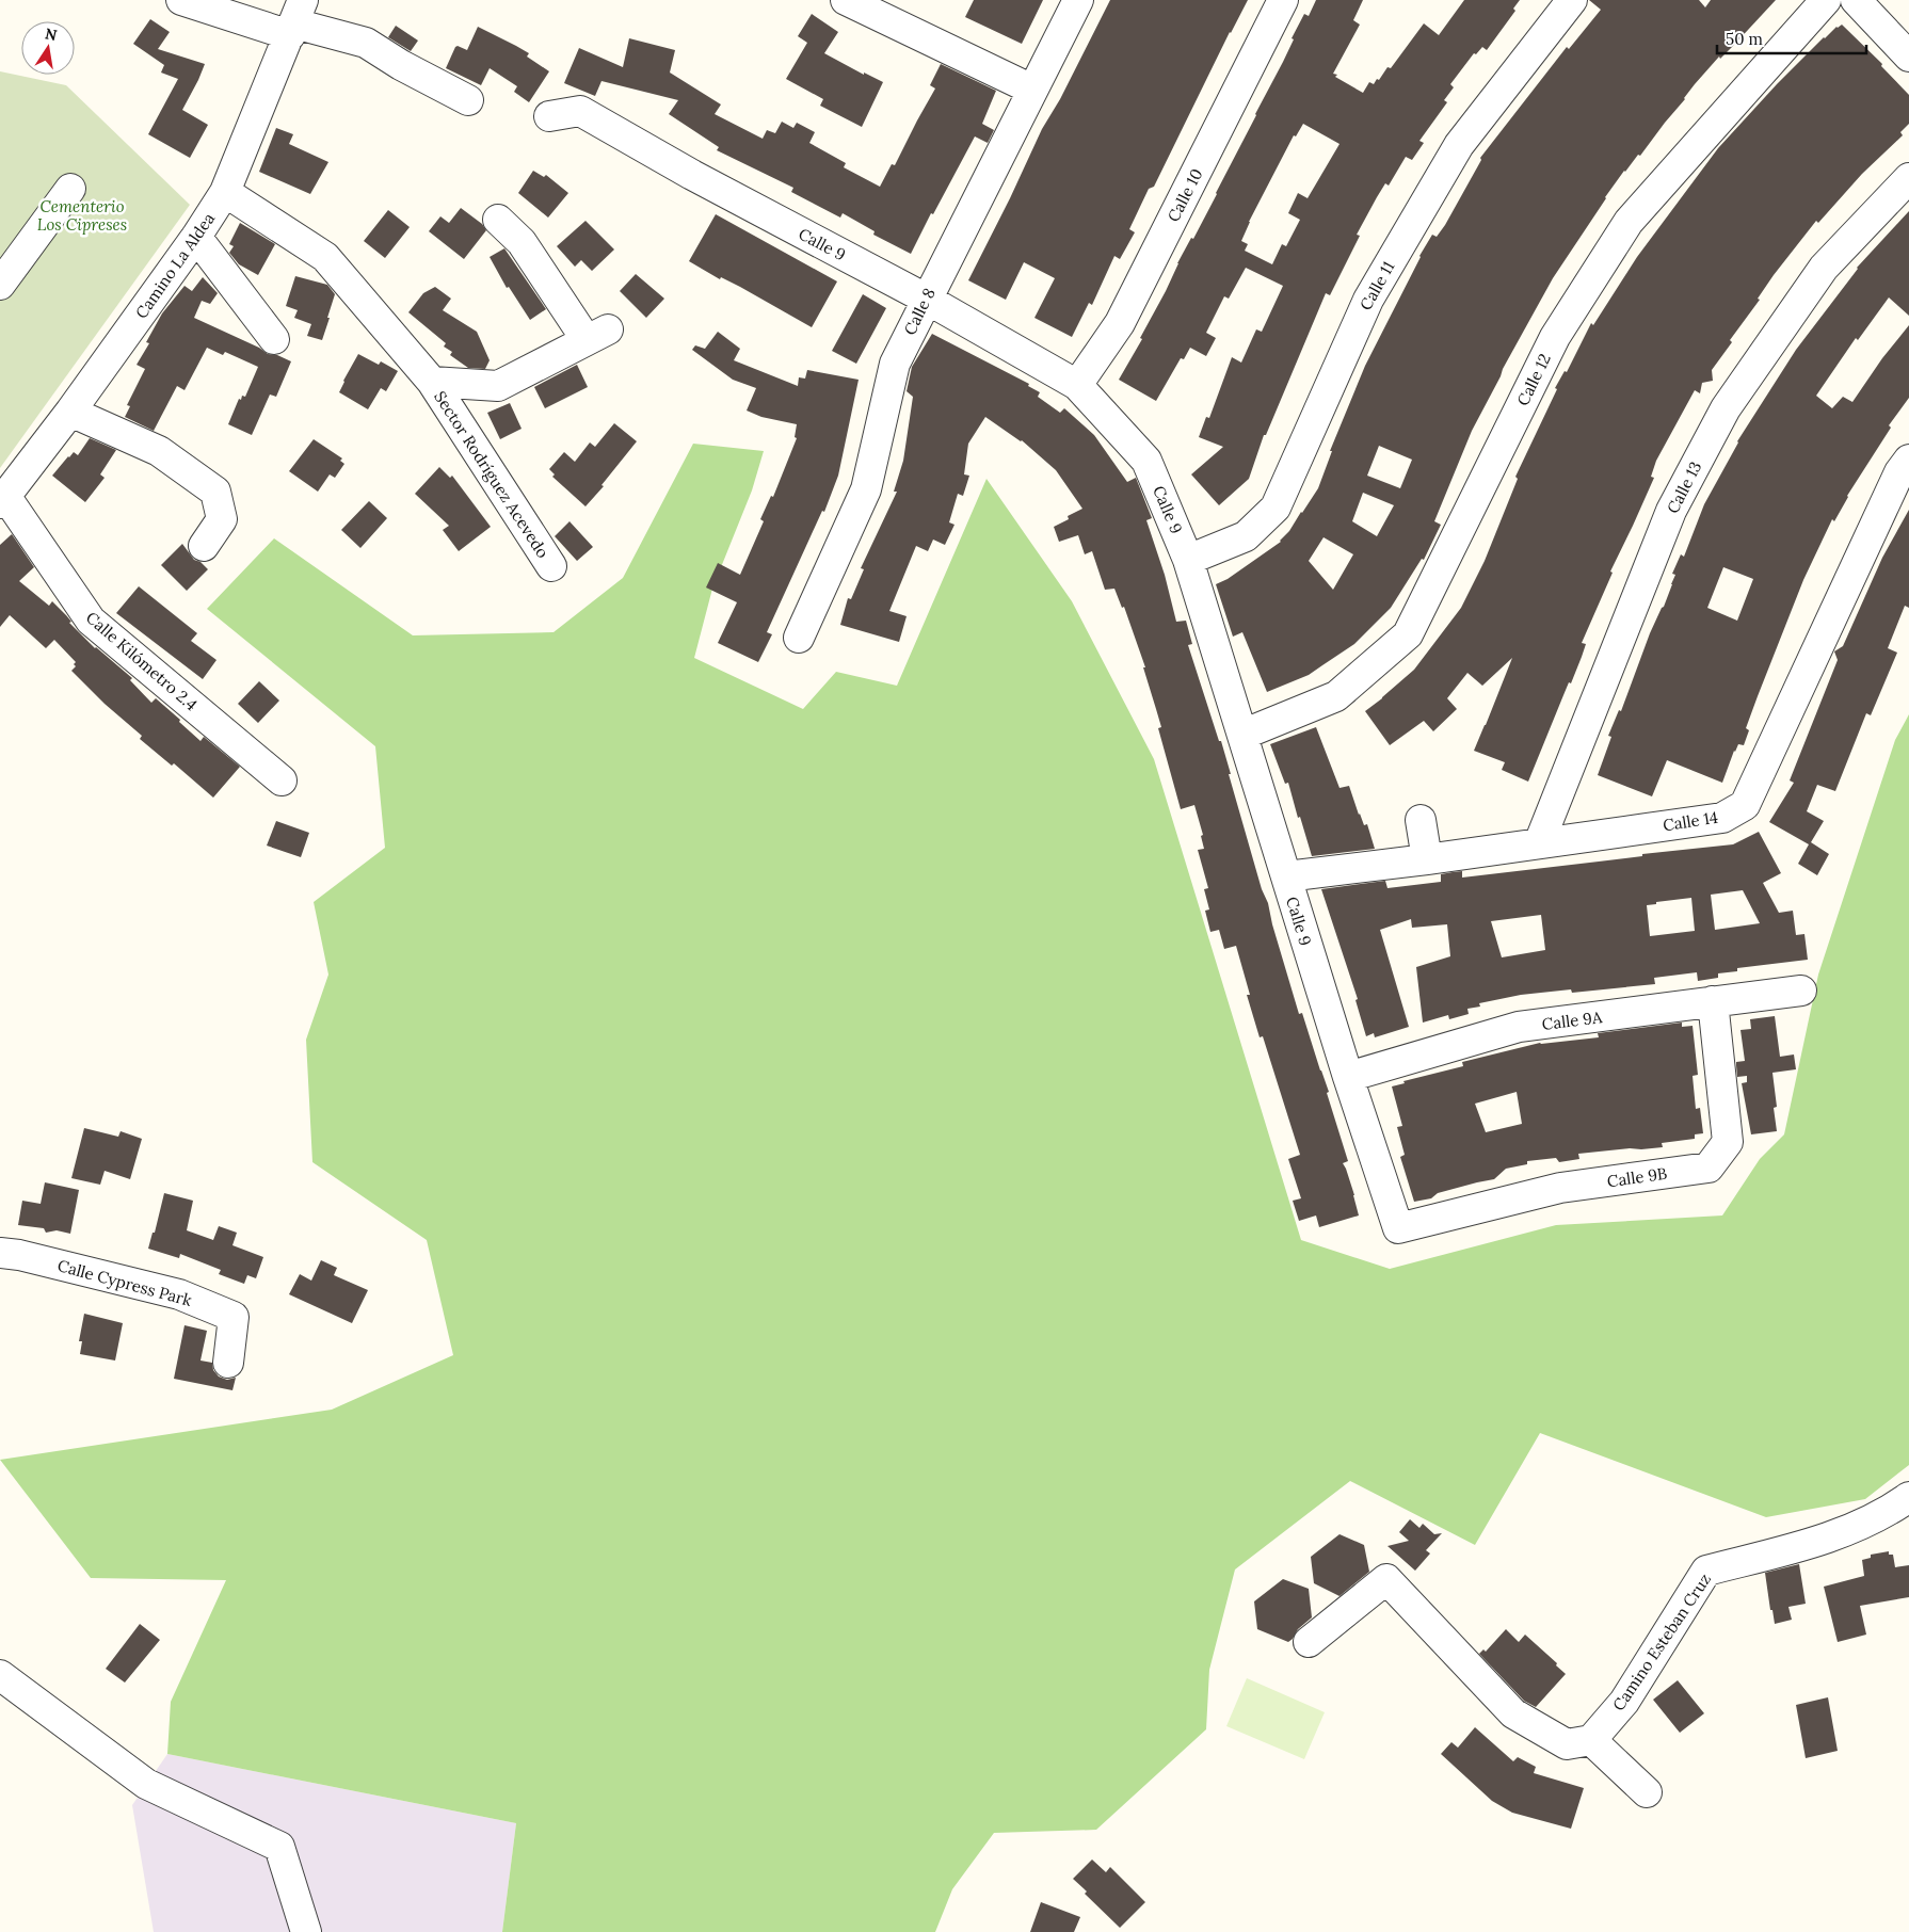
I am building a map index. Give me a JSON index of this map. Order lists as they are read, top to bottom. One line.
{"streets":{"street":["Calle 10","Calle 9","Camino La Aldea","Calle 11","Calle 8","Calle 12","Sector Rodríguez Acevedo","Calle 13","Calle Kilómetro 2.4","Calle 14","Calle 9A","Calle 9B","Calle Cypress Park","Camino Esteban Cruz"]},"crossings":[["Calle 10","Calle 9"],["Calle 9","Calle 11"],["Calle 9","Calle 8"],["Calle 9","Calle 12"],["Calle 9","Calle 14"],["Calle 9","Calle 9A"],["Calle 9","Calle 9B"],["Camino La Aldea","Sector Rodríguez Acevedo"],["Camino La Aldea","Calle Kilómetro 2.4"],["Calle 13","Calle 14"],["Calle 9A","Calle 9B"]],"parks":["Cementerio Los Cipreses"],"scale_bar":"50 m","north":"top"}
